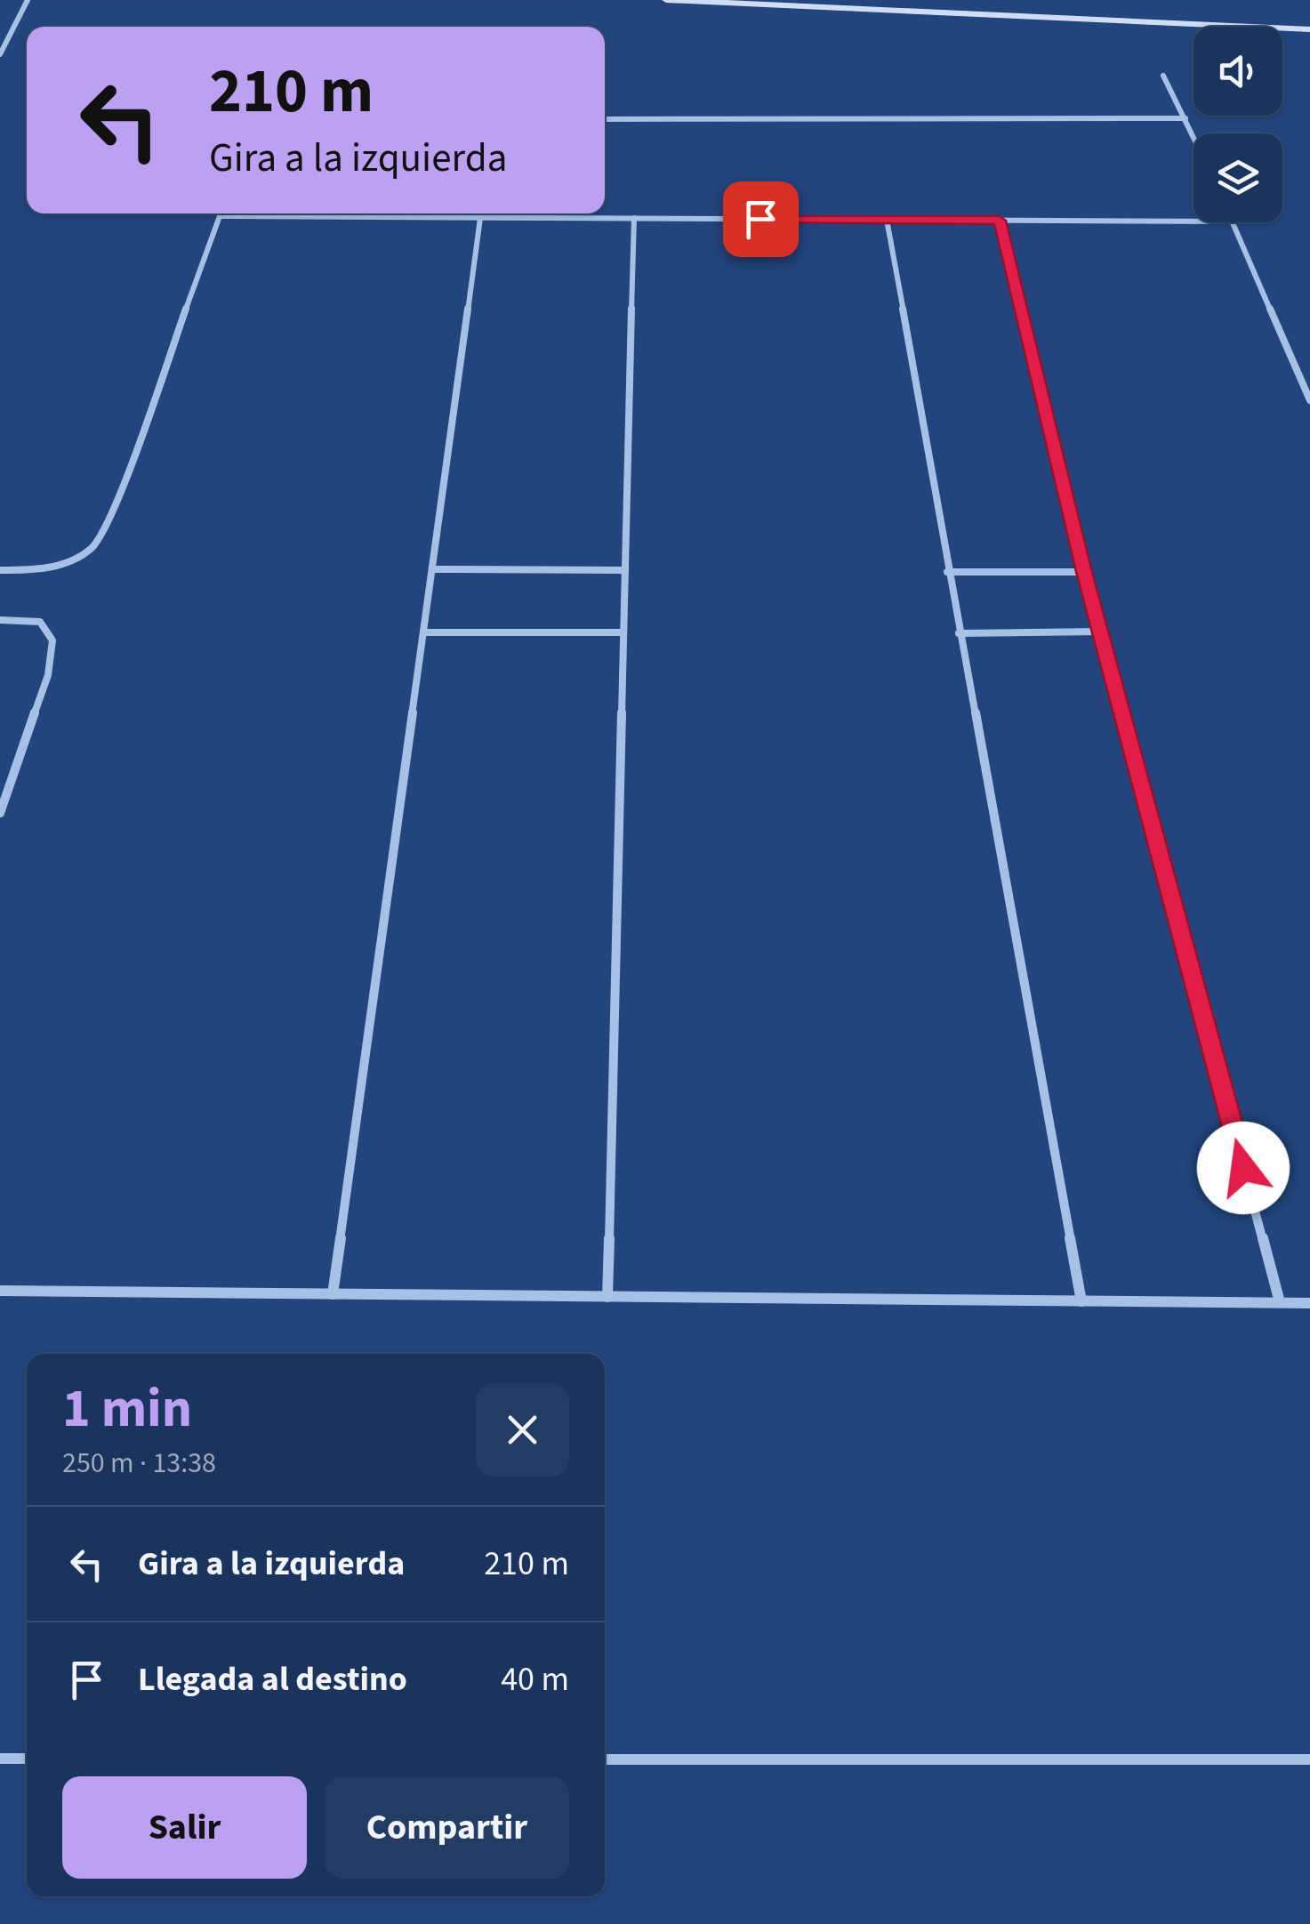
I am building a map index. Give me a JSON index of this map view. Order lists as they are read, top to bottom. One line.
{"page":{"turn":["210 m","Gira a la izquierda"],"heading":["1 min","250 m · 13:38"],"list":[{"name":"Gira a la izquierda","value":"210 m"},{"name":"Llegada al destino","value":"40 m"}],"buttons":["Salir","Compartir"]}}
